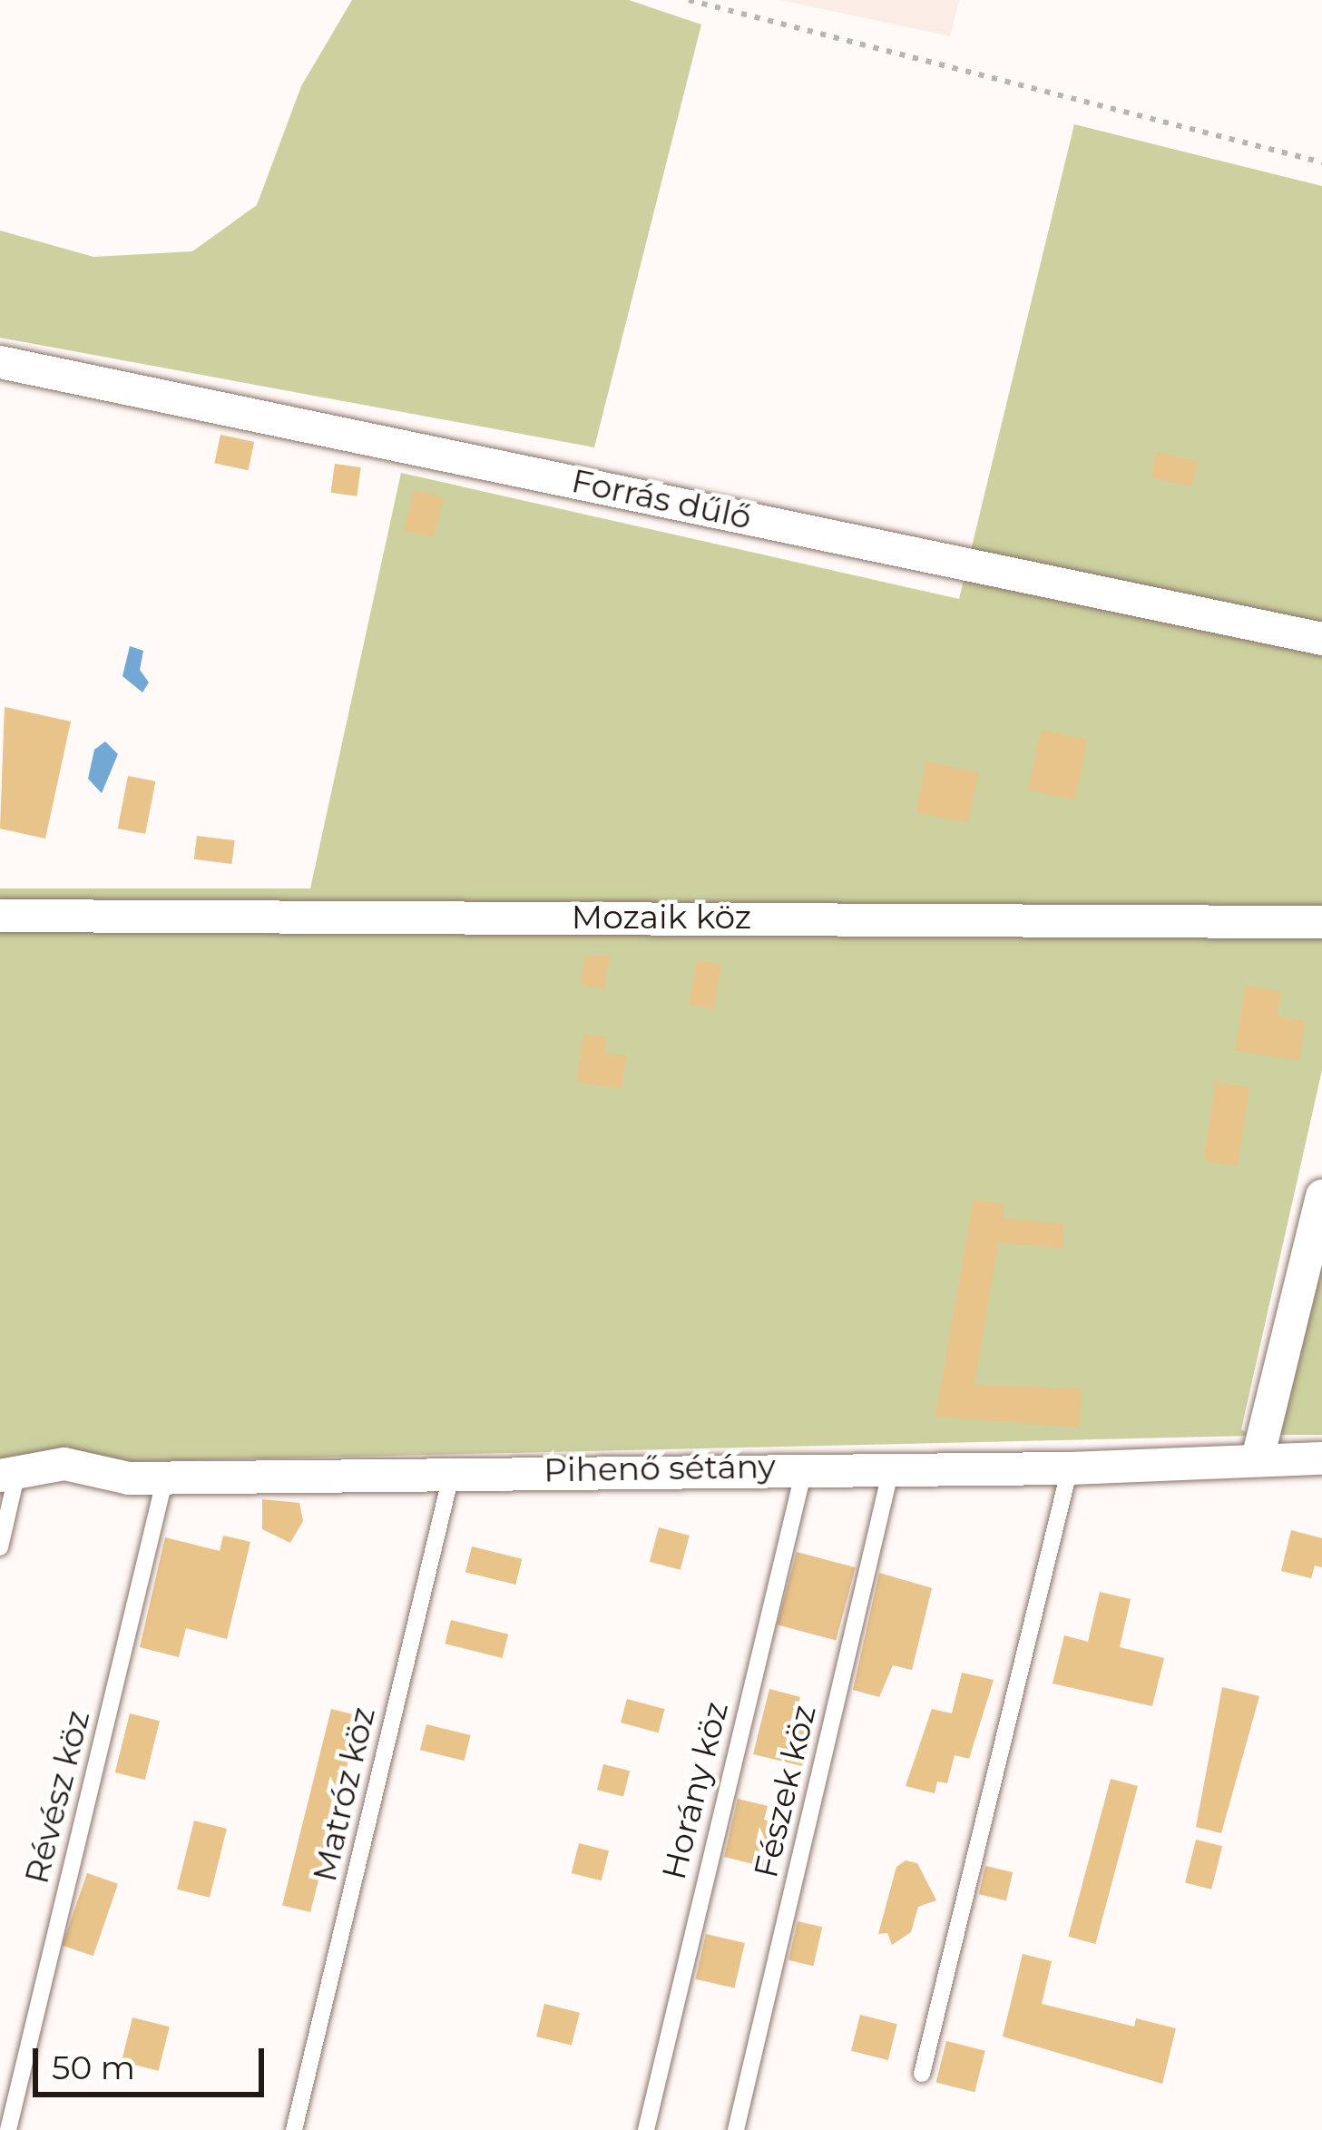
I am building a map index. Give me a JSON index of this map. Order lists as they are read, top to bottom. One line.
{"streets":{"street":["Forrás dűlő","Mozaik köz","Pihenő sétány"],"lane":["Horány köz","Fészek köz","Matróz köz","Révész köz"]},"crossings":[["Pihenő sétány","Horány köz"],["Pihenő sétány","Fészek köz"],["Pihenő sétány","Matróz köz"],["Pihenő sétány","Révész köz"]],"scale_bar":"50 m"}
